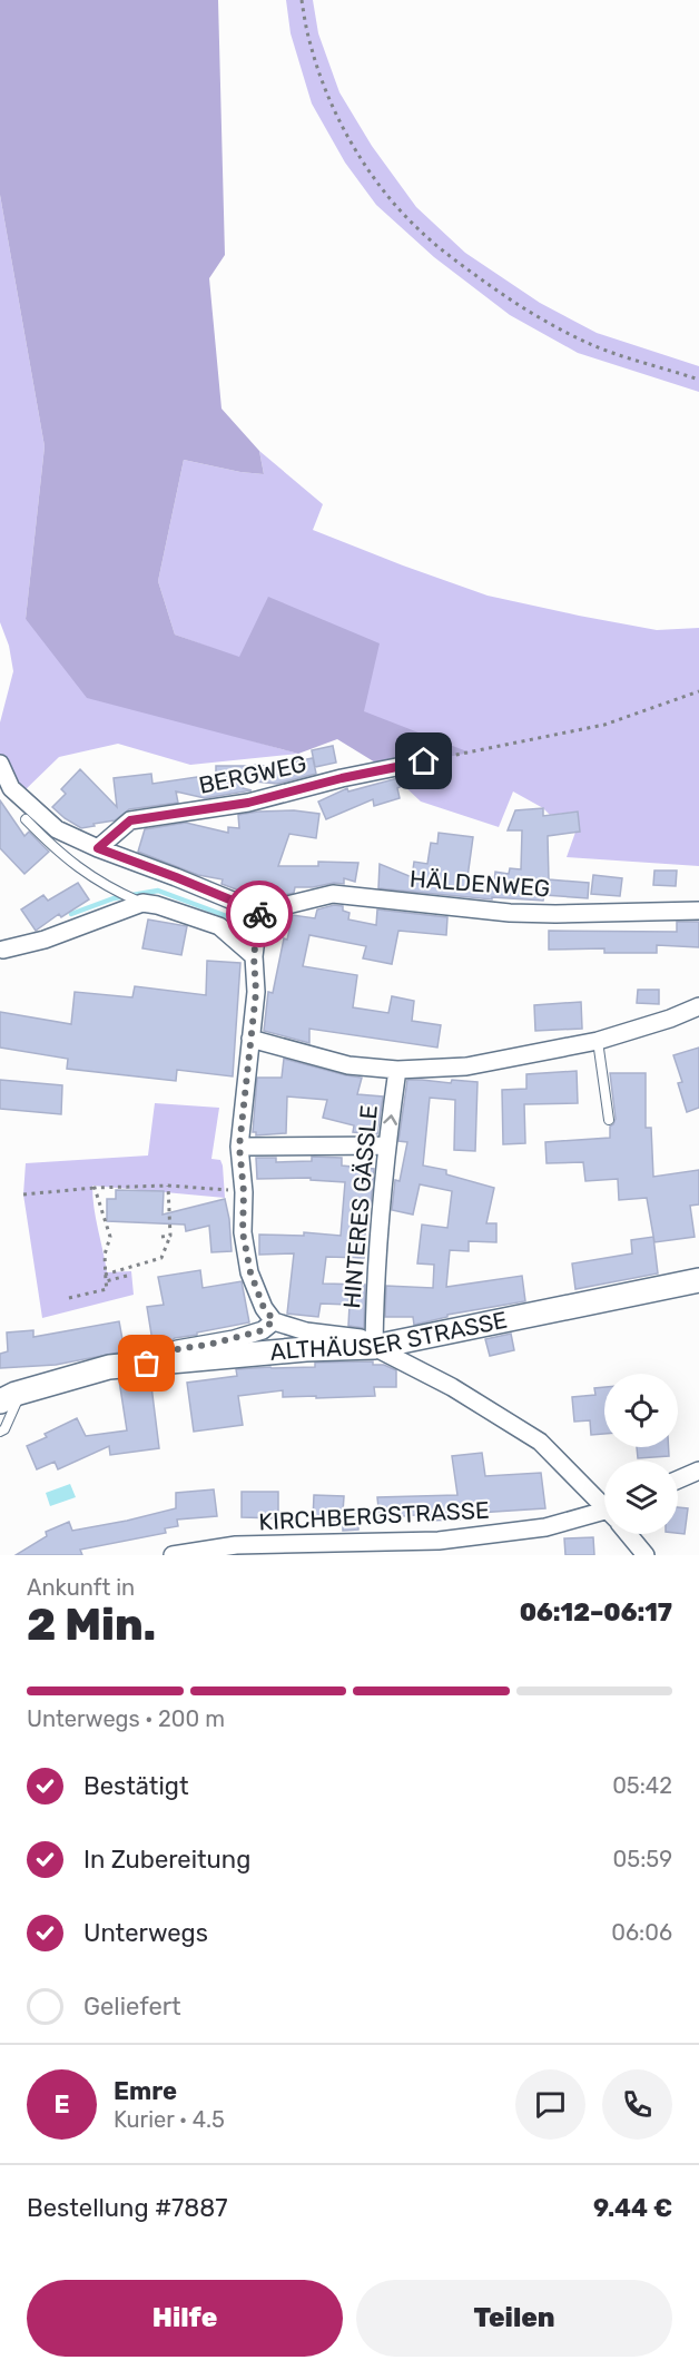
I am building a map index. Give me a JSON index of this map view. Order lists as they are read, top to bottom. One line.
{"streets":{"street":["BERGWEG","HÄLDENWEG","HINTERES GÄSSLE","ALTHÄUSER STRASSE","KIRCHBERGSTRASSE"]},"crossings":[["HINTERES GÄSSLE","ALTHÄUSER STRASSE"]],"page":{"heading":["2 Min.","Ankunft in","06:12–06:17"],"panel":["Emre","Kurier · 4.5","Bestellung #7887","9.44 €"],"bar":"Unterwegs · 200 m","list":[["Bestätigt","05:42"],["In Zubereitung","05:59"],["Unterwegs","06:06"],"Geliefert"],"round":"E","buttons":["Hilfe","Teilen"]}}
